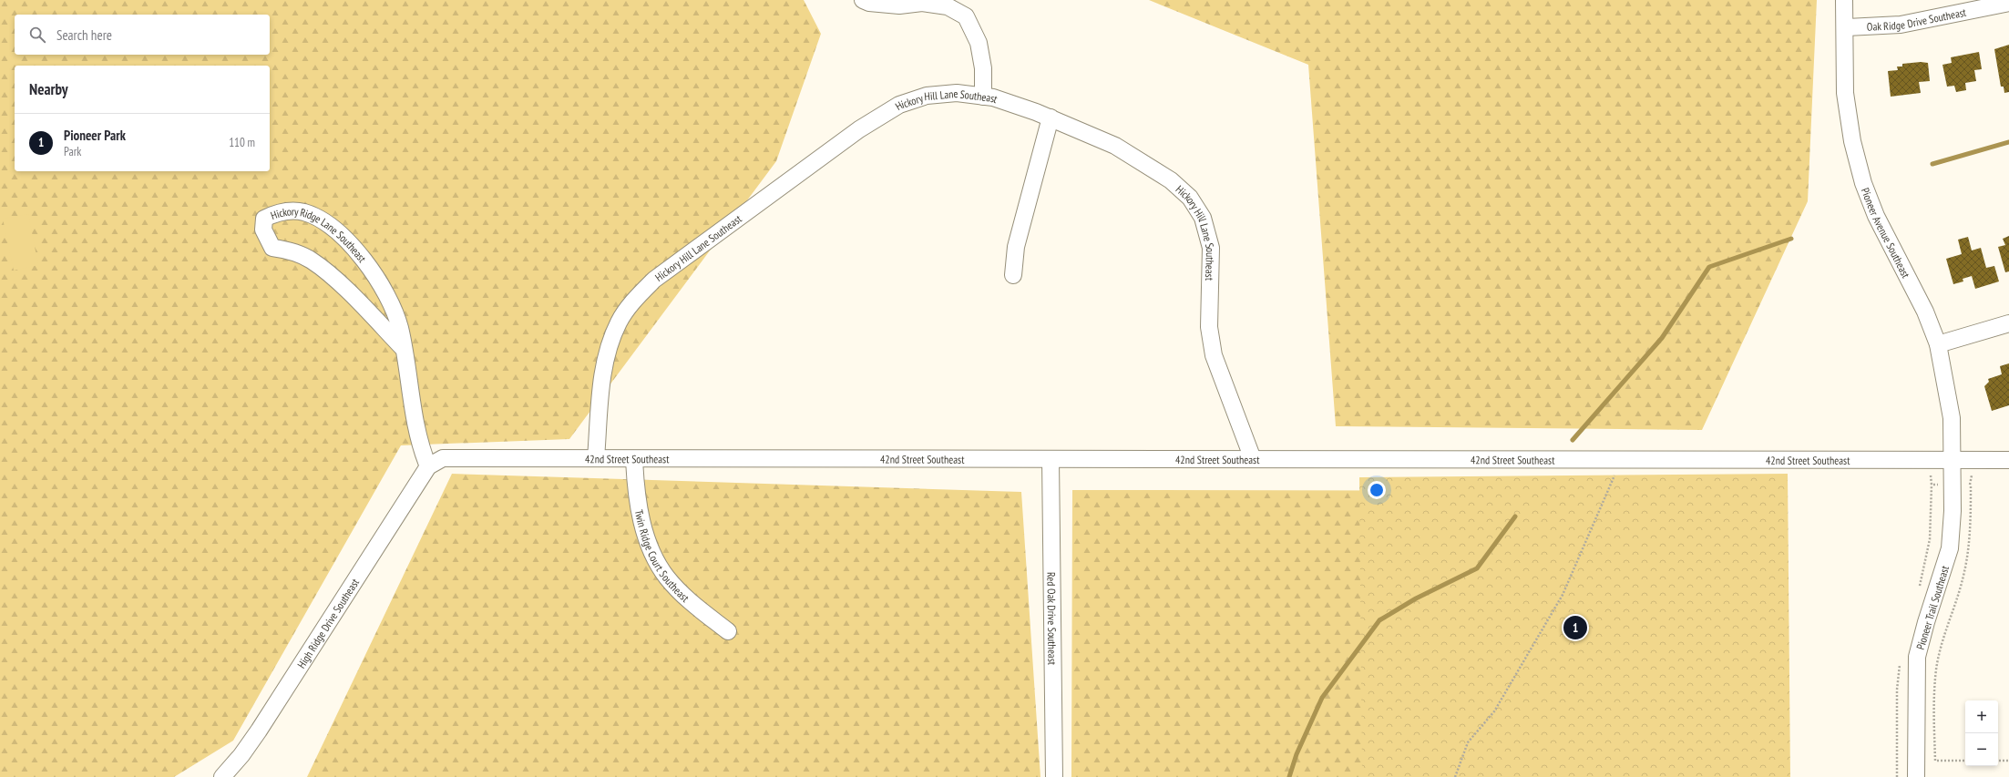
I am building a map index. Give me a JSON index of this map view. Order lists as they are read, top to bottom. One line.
{"streets":{"street":["Oak Ridge Drive Southeast","Hickory Hill Lane Southeast","Pioneer Avenue Southeast","Hickory Ridge Lane Southeast","42nd Street Southeast","Twin Ridge Court Southeast","Pioneer Trail Southeast","Red Oak Drive Southeast","High Ridge Drive Southeast"]},"crossings":[["Oak Ridge Drive Southeast","Pioneer Avenue Southeast"],["Hickory Hill Lane Southeast","42nd Street Southeast"],["Pioneer Avenue Southeast","42nd Street Southeast"],["Pioneer Avenue Southeast","Pioneer Trail Southeast"],["Hickory Ridge Lane Southeast","42nd Street Southeast"],["Hickory Ridge Lane Southeast","High Ridge Drive Southeast"],["42nd Street Southeast","Twin Ridge Court Southeast"],["42nd Street Southeast","Pioneer Trail Southeast"],["42nd Street Southeast","Red Oak Drive Southeast"],["42nd Street Southeast","High Ridge Drive Southeast"]],"page":{"search":"Search here","heading":"Nearby","list":[{"mark":"1","name":"Pioneer Park","note":"Park","value":"110 m"}],"pins":"1","map_buttons":["+","−"]}}
